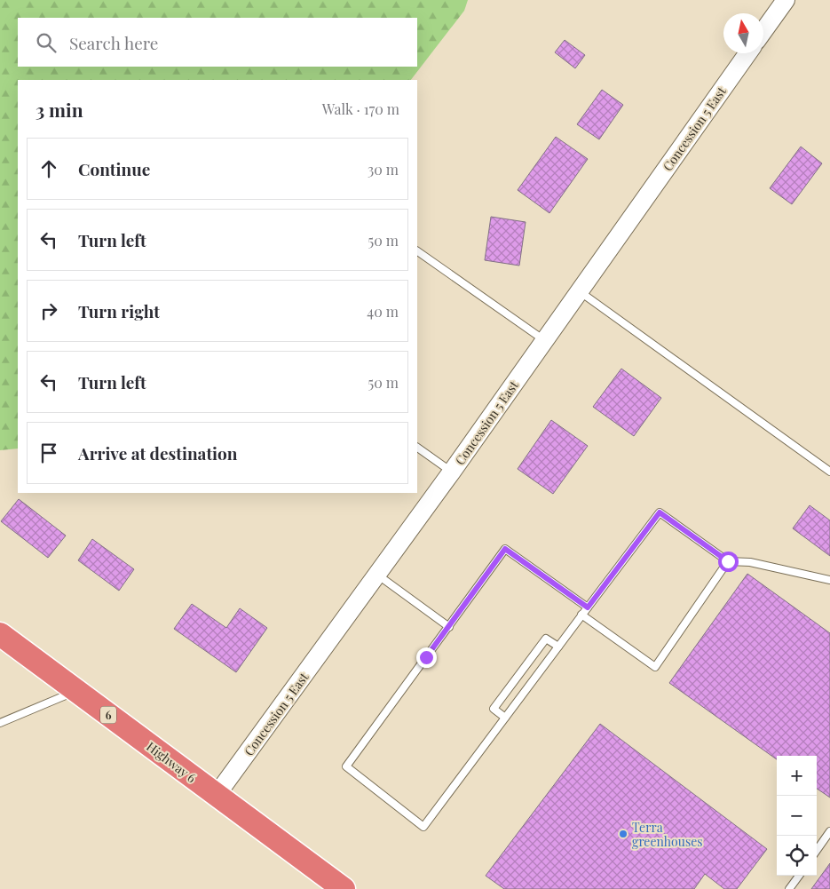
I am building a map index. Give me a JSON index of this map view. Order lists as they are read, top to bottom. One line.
{"streets":{"highway":["6","Highway 6"],"street":["Concession 5 East"]},"crossings":[["Concession 5 East","Highway 6"]],"places":["Terra greenhouses"],"north":"top","page":{"search":"Search here","heading":["3 min","Walk · 170 m"],"list":[["Continue","30 m"],["Turn left","50 m"],["Turn right","40 m"],["Turn left","50 m"],"Arrive at destination"],"map_buttons":["+","−"]}}
